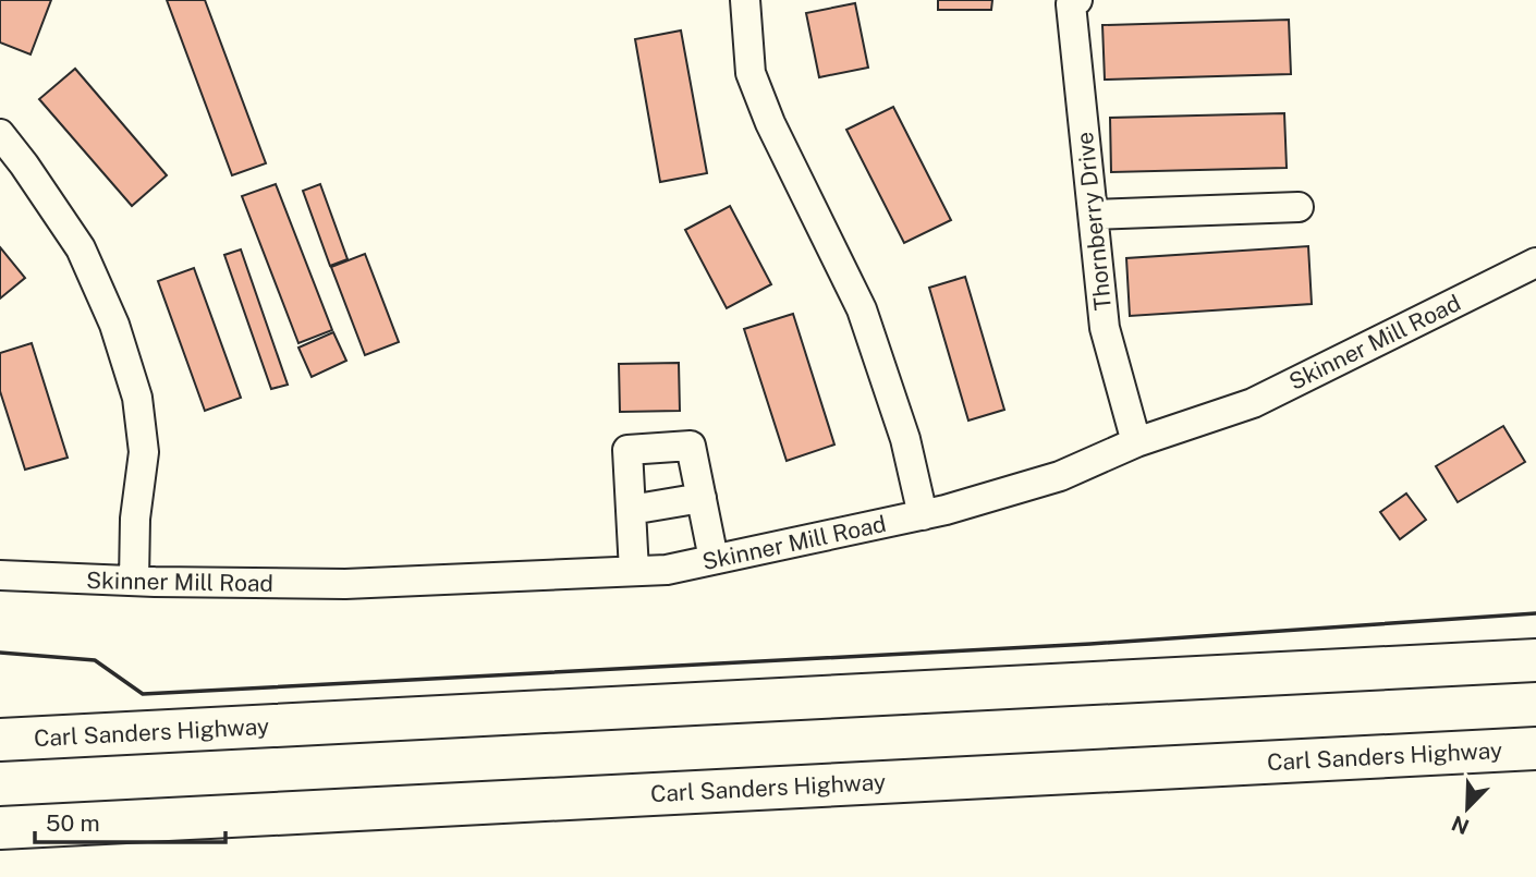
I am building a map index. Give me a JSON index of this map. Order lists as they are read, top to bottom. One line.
{"streets":{"highway":["Carl Sanders Highway"],"street":["Thornberry Drive","Skinner Mill Road"]},"crossings":[["Thornberry Drive","Skinner Mill Road"]],"scale_bar":"50 m","north":"bottom left"}
